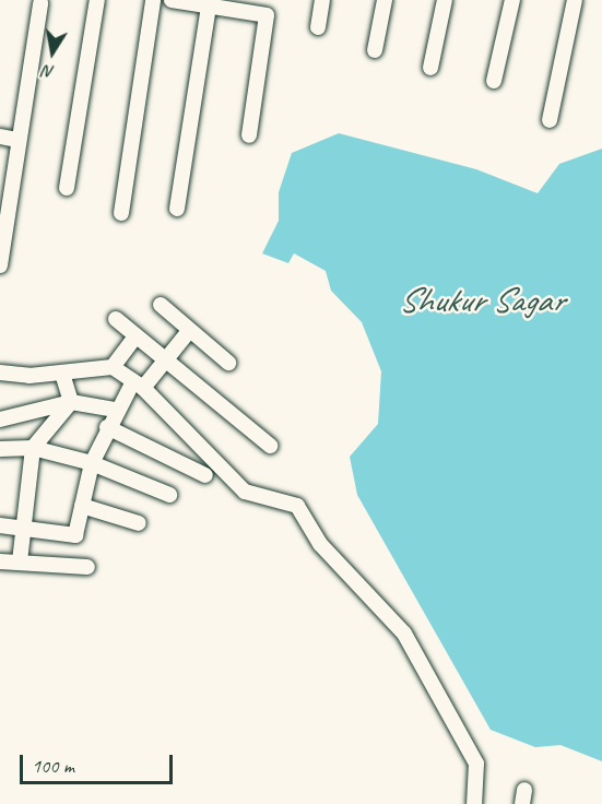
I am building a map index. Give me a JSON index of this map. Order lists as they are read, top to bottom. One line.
{"water":["Shukur Sagar"],"scale_bar":"100 m","north":"bottom"}
